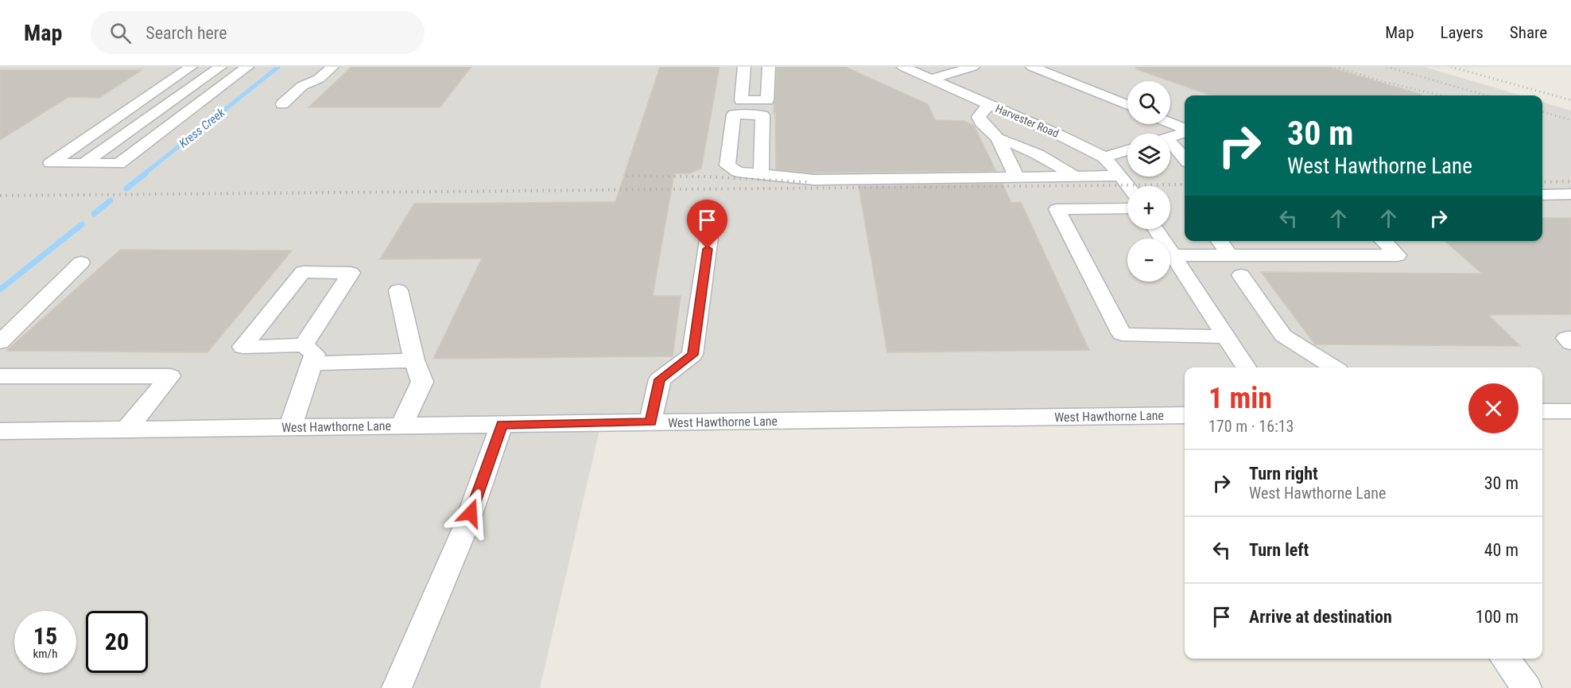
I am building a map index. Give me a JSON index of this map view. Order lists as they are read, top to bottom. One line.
{"streets":{"street":["Harvester Road","West Hawthorne Lane"]},"water":["Kress Creek"],"page":{"header":"Map","search":"Search here","nav":["Map","Layers","Share"],"map_buttons":["+","−"],"turn":["30 m","West Hawthorne Lane"],"heading":["1 min","170 m · 16:13"],"list":[{"name":"Turn right","note":"West Hawthorne Lane","value":"30 m"},{"name":"Turn left","value":"40 m"},{"name":"Arrive at destination","value":"100 m"}],"speed":"15 km/h","limit":"20"}}
